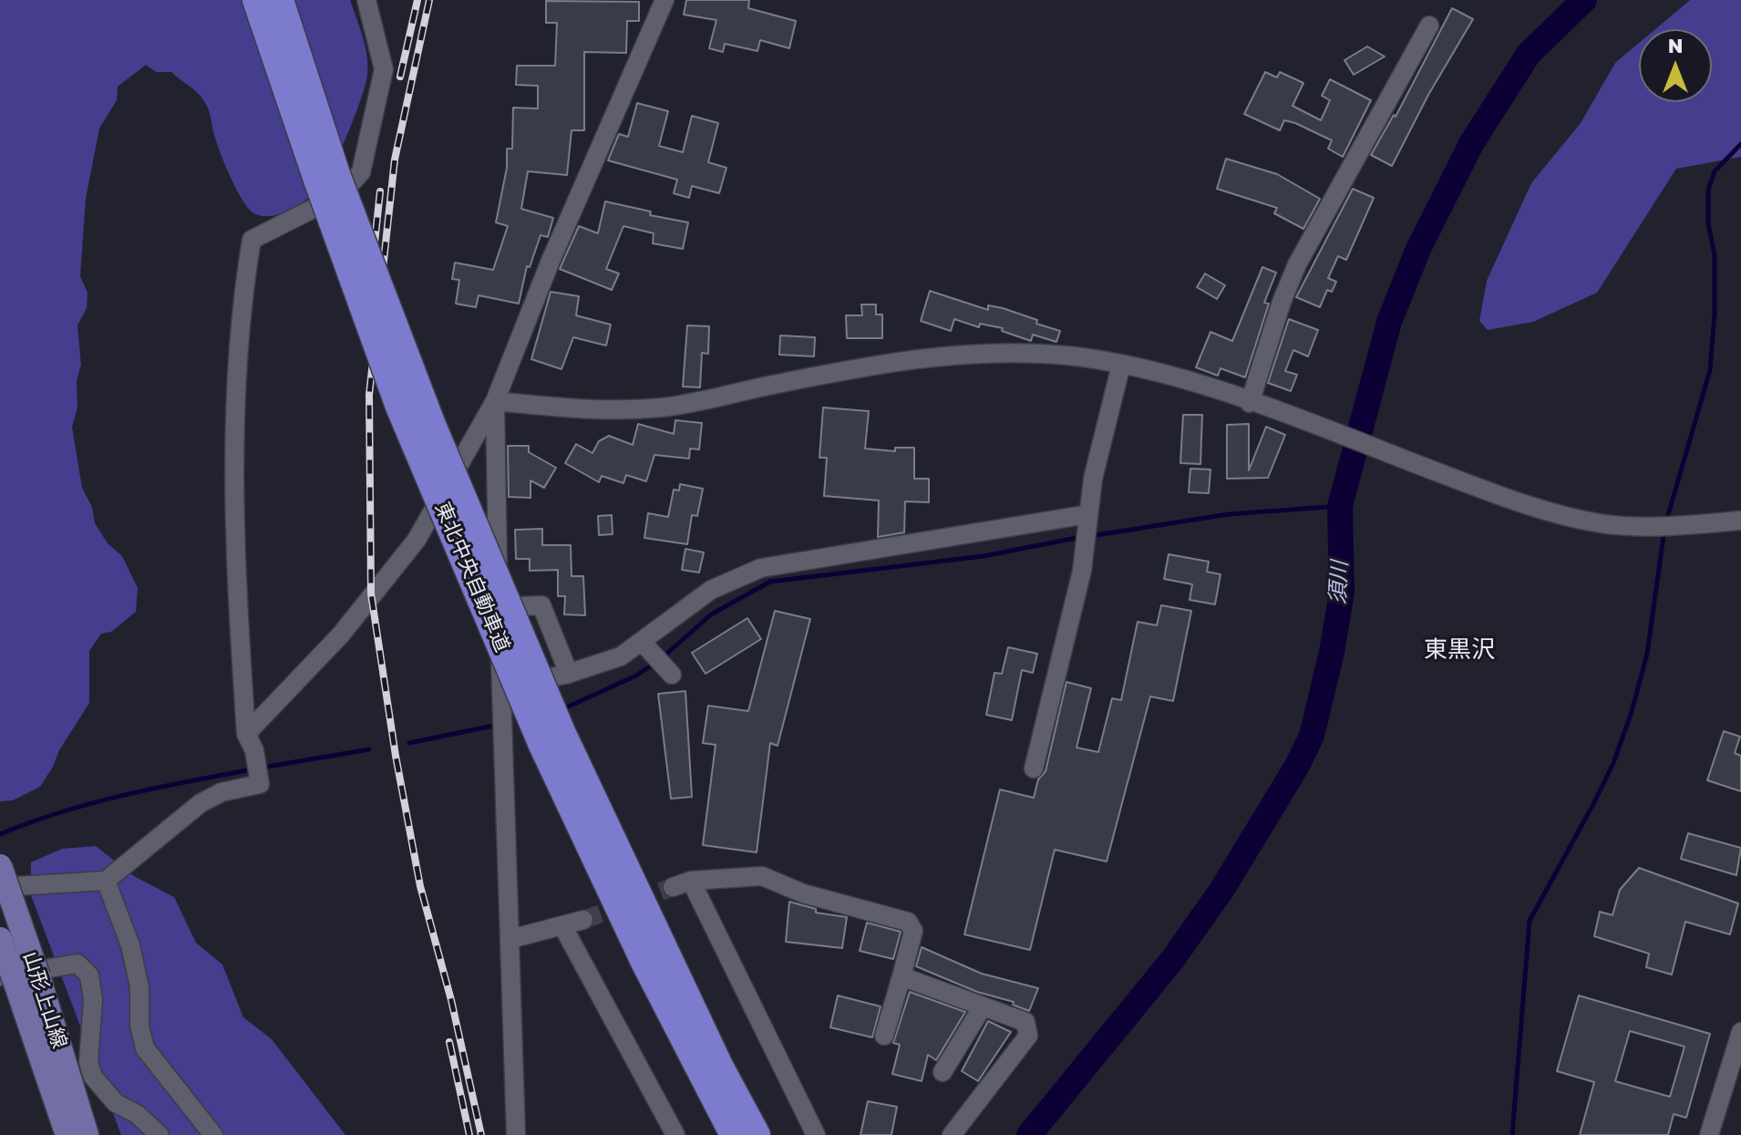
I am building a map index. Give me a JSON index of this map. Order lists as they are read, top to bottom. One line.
{"streets":{"highway":["東北中央自動車道"],"main road":["山形上山線"]},"districts":["東黒沢"],"water":["須川"],"north":"top"}
